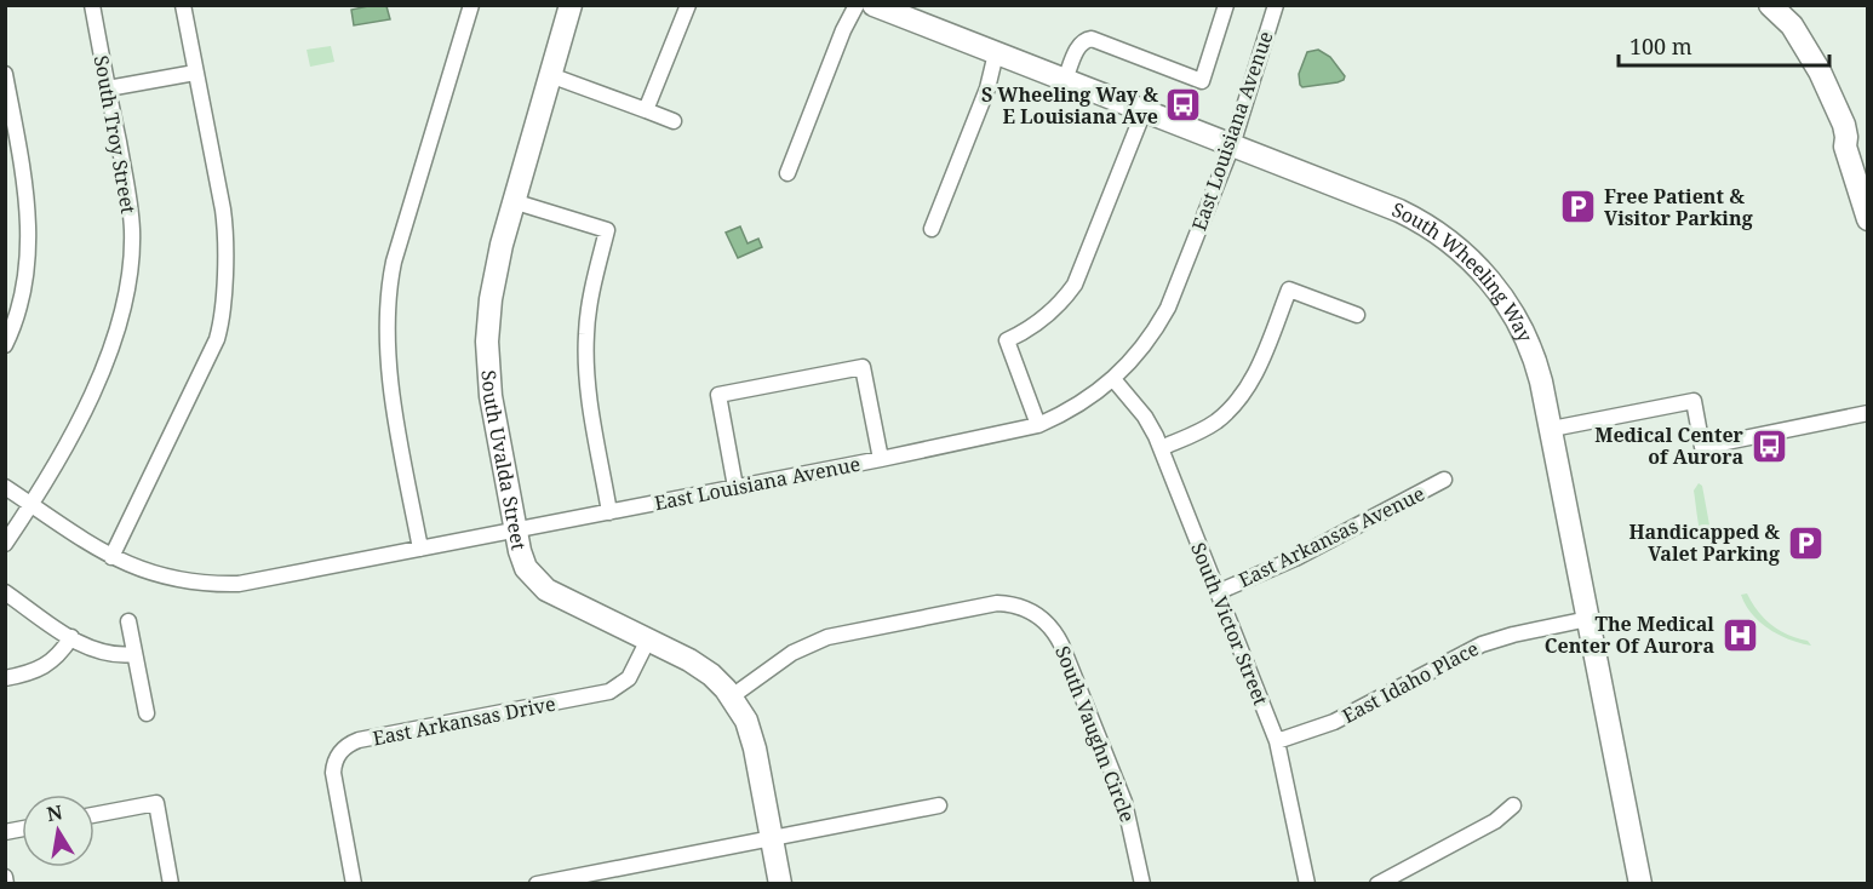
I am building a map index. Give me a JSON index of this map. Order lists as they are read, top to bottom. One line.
{"streets":{"street":["East Louisiana Avenue","South Troy Street","South Wheeling Way","South Uvalda Street","East Arkansas Avenue","South Victor Street","East Idaho Place","East Arkansas Drive","South Vaughn Circle"]},"crossings":[["East Louisiana Avenue","South Troy Street"],["East Louisiana Avenue","South Wheeling Way"],["East Louisiana Avenue","South Uvalda Street"],["East Louisiana Avenue","South Victor Street"],["South Wheeling Way","East Idaho Place"],["South Uvalda Street","East Arkansas Drive"],["South Uvalda Street","South Vaughn Circle"],["East Arkansas Avenue","South Victor Street"],["South Victor Street","East Idaho Place"]],"places":{"bus stop":["S Wheeling Way & E Louisiana Ave","Medical Center of Aurora"],"parking":["Free Patient & Visitor Parking","Handicapped & Valet Parking"],"hospital":["The Medical Center Of Aurora"]},"scale_bar":"100 m","north":"top"}
